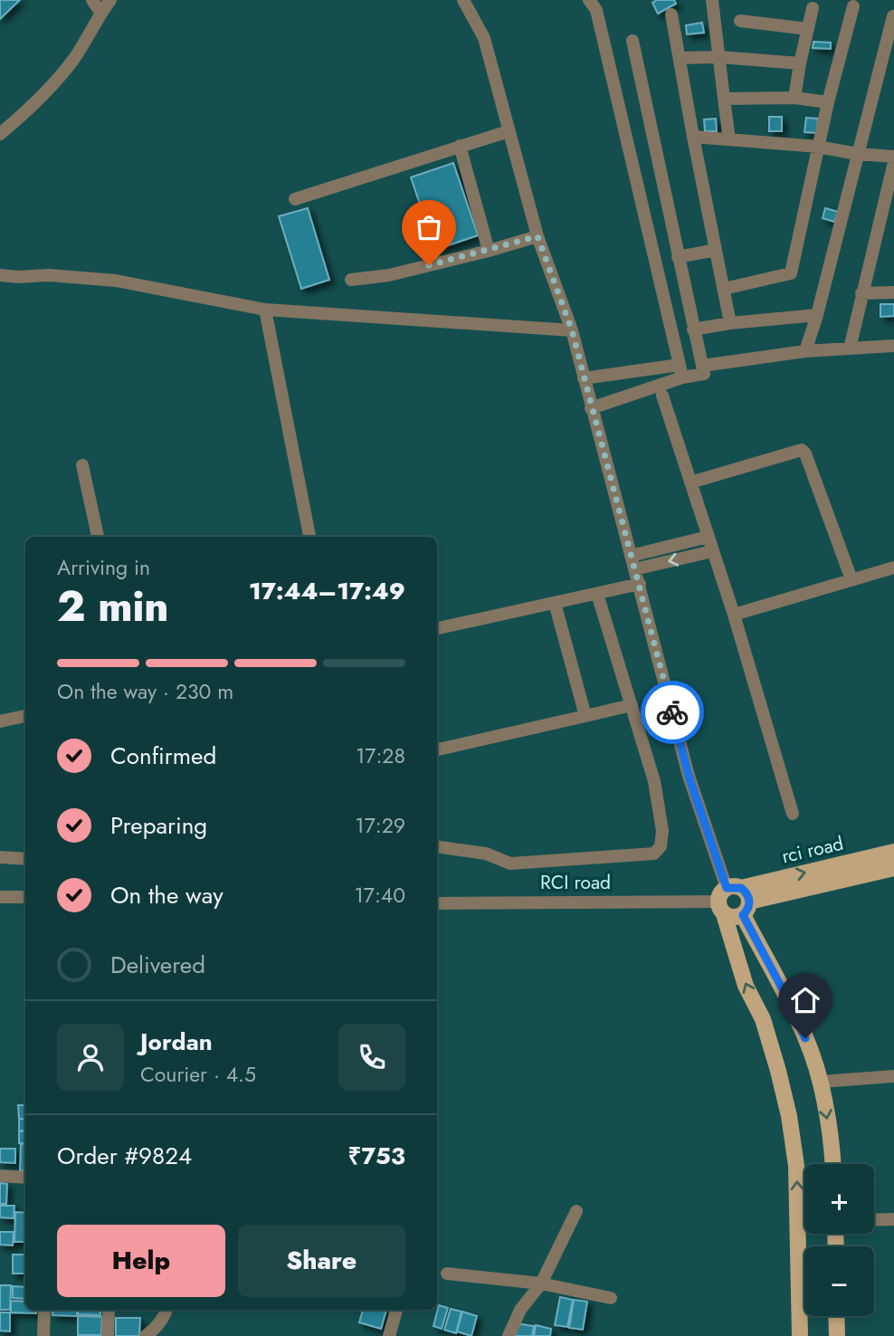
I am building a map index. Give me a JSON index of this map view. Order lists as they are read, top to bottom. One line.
{"streets":{"main road":["rci road","RCI road"]},"crossings":[["rci road","RCI road"]],"one_way":["rci road"],"page":{"heading":["2 min","Arriving in","17:44–17:49"],"panel":["Jordan","Courier · 4.5","Order #9824","₹753"],"bar":"On the way · 230 m","list":[["Confirmed","17:28"],["Preparing","17:29"],["On the way","17:40"],"Delivered"],"map_buttons":["+","−"],"buttons":["Help","Share"]}}
